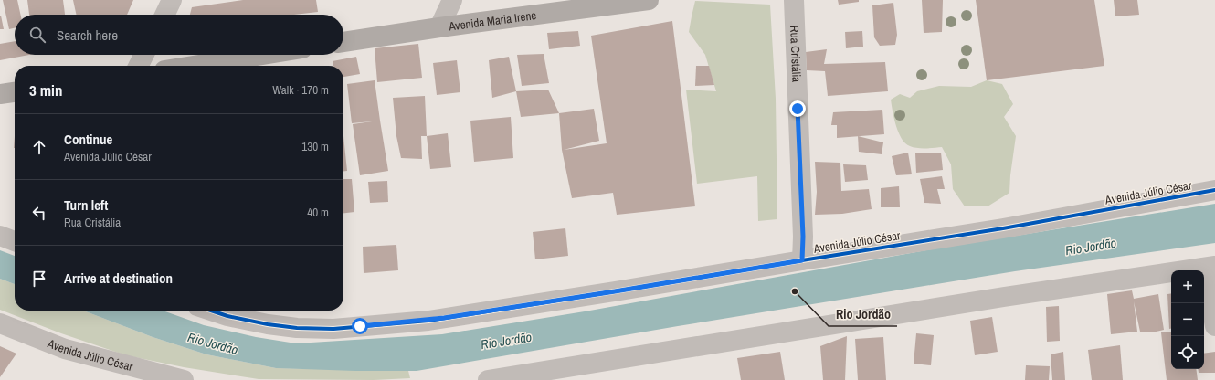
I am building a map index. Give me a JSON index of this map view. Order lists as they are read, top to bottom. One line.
{"streets":{"main road":["Avenida Maria Irene"],"street":["Rua Cristália","Avenida Júlio César"]},"crossings":[["Rua Cristália","Avenida Júlio César"]],"water":["Rio Jordão"],"places":["Rio Jordão"],"page":{"search":"Search here","heading":["3 min","Walk · 170 m"],"list":[["Continue","Avenida Júlio César","130 m"],["Turn left","Rua Cristália","40 m"],"Arrive at destination"],"map_buttons":["+","−"]}}
